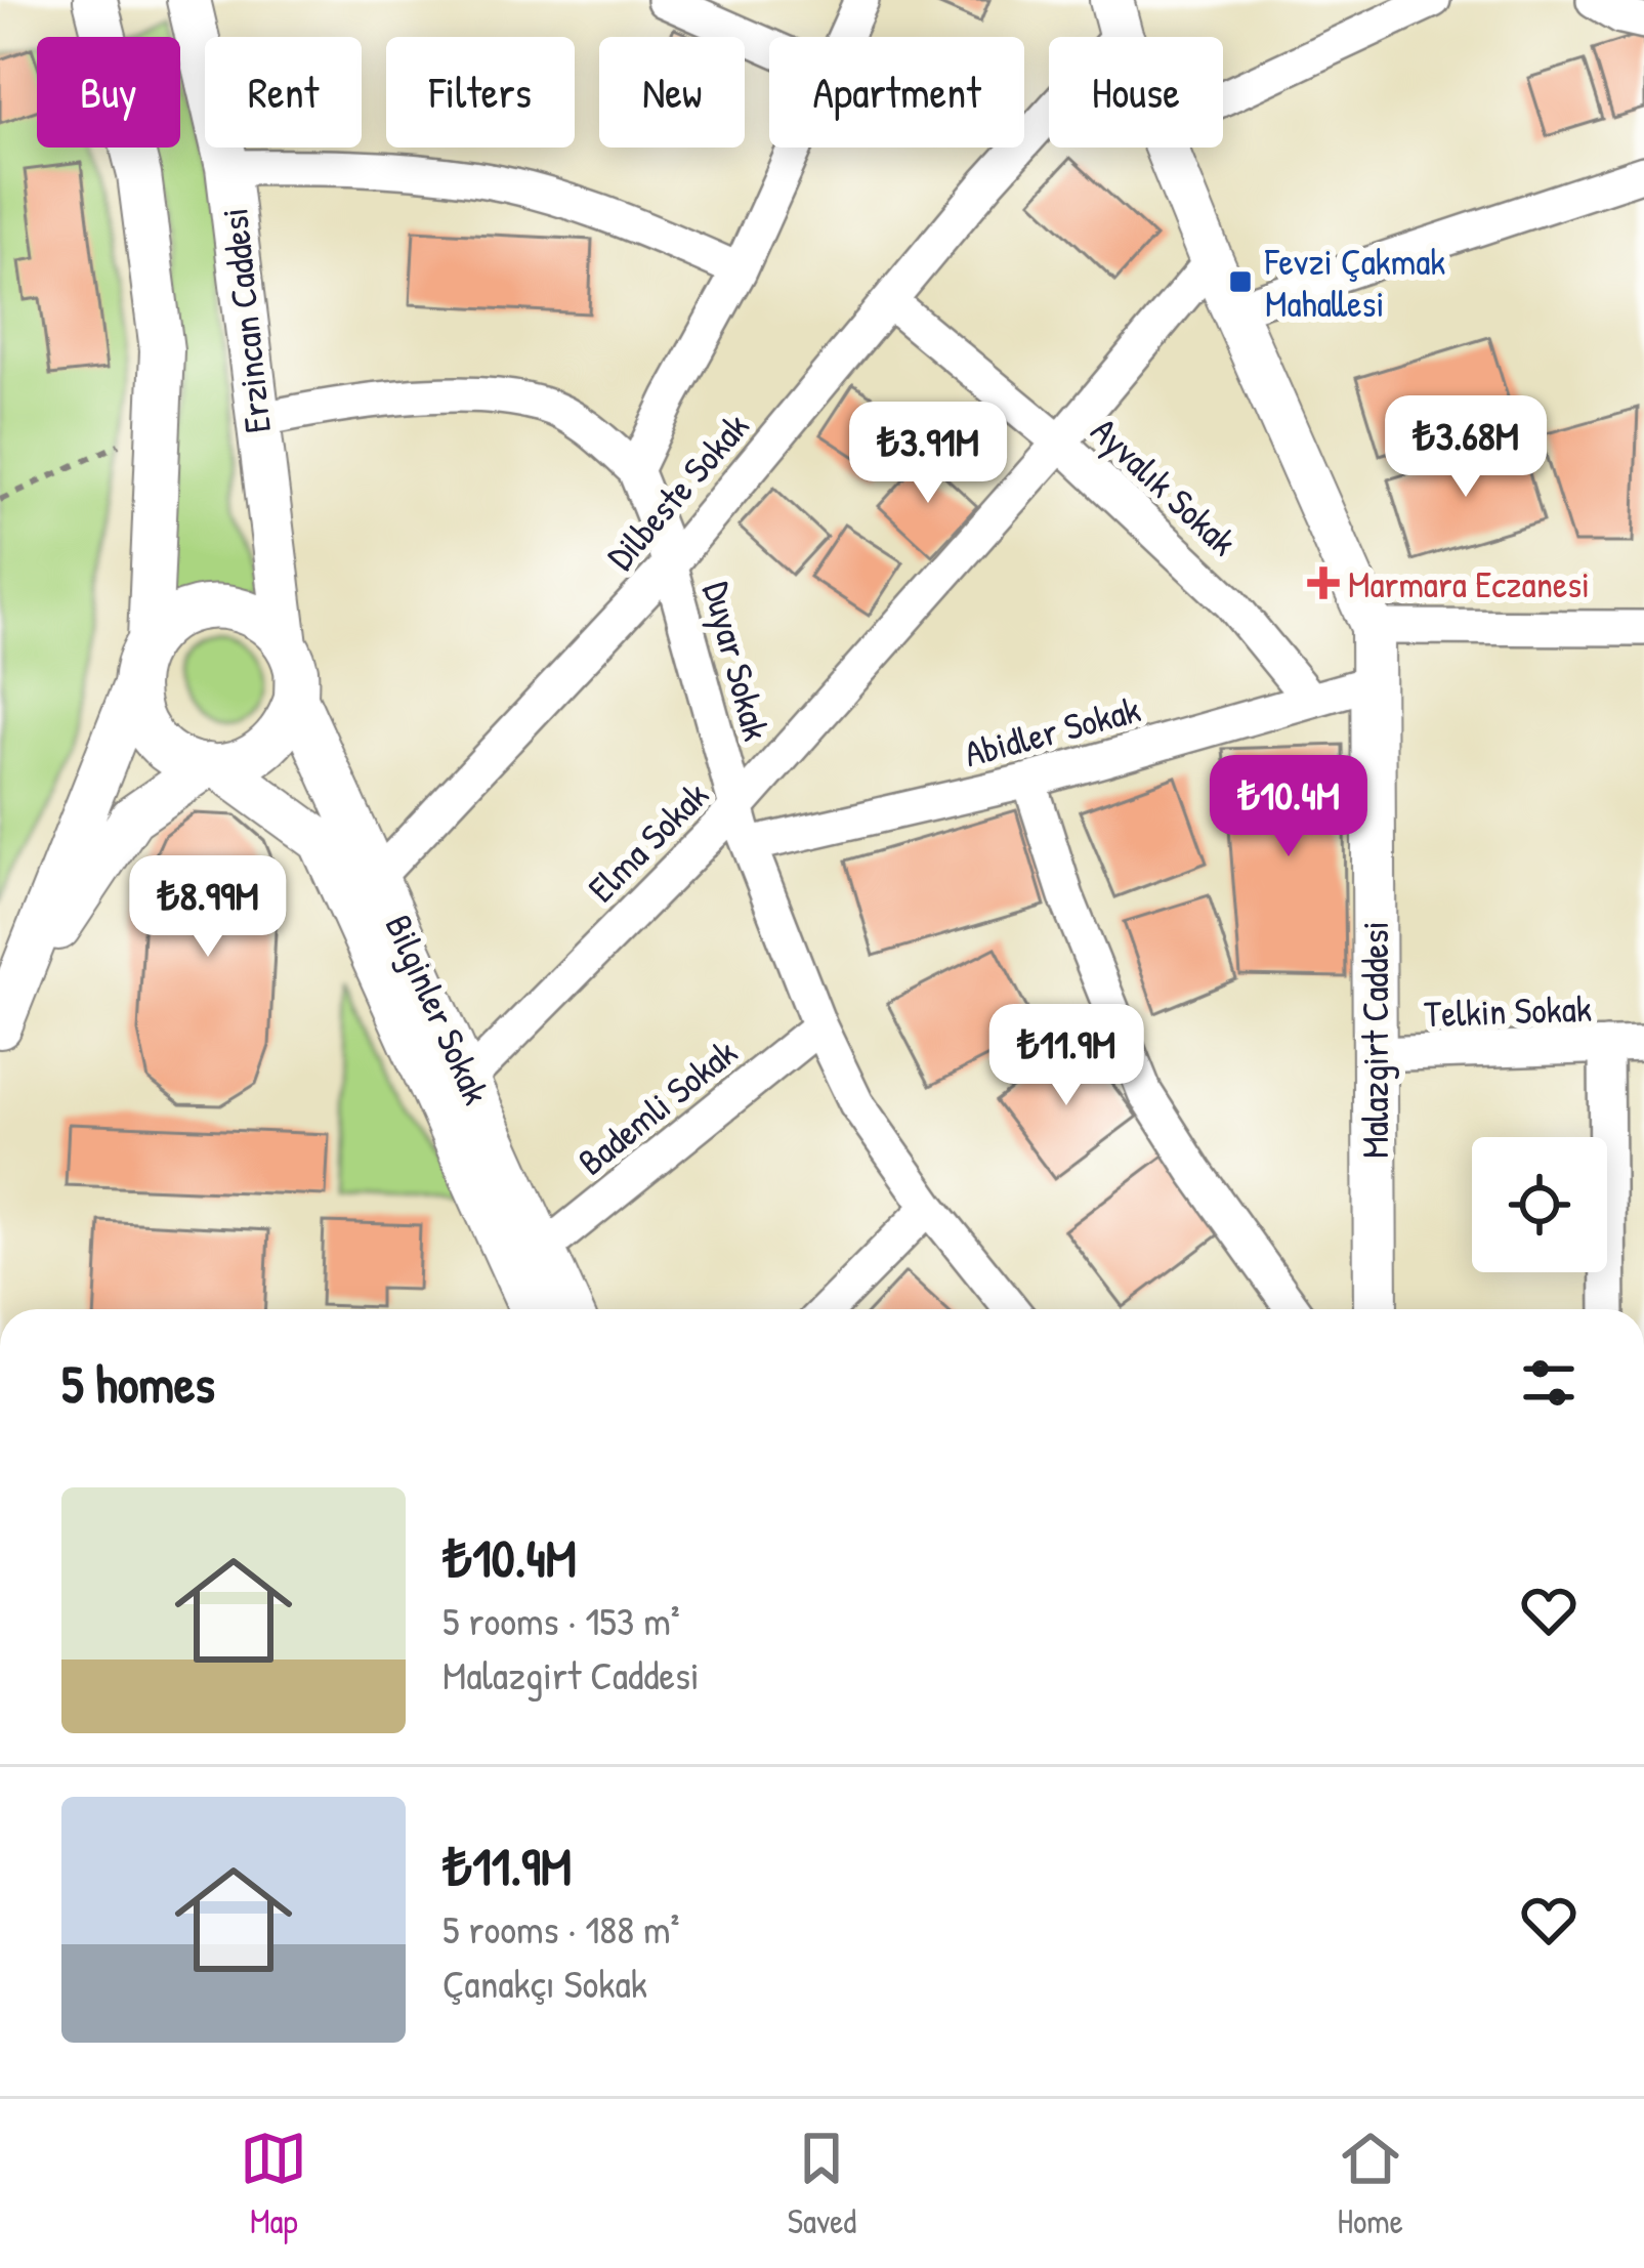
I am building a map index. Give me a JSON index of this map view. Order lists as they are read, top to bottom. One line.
{"streets":{"street":["Erzincan Caddesi","Ayvalık Sokak","Dilbeste Sokak","Duyar Sokak","Abidler Sokak","Elma Sokak","Bilginler Sokak","Telkin Sokak","Malazgirt Caddesi","Bademli Sokak"]},"crossings":[["Erzincan Caddesi","Bilginler Sokak"],["Ayvalık Sokak","Dilbeste Sokak"],["Ayvalık Sokak","Abidler Sokak"],["Ayvalık Sokak","Elma Sokak"],["Dilbeste Sokak","Duyar Sokak"],["Dilbeste Sokak","Bilginler Sokak"],["Duyar Sokak","Abidler Sokak"],["Duyar Sokak","Elma Sokak"],["Duyar Sokak","Bademli Sokak"],["Abidler Sokak","Malazgirt Caddesi"],["Elma Sokak","Bilginler Sokak"],["Elma Sokak","Malazgirt Caddesi"],["Bilginler Sokak","Bademli Sokak"],["Telkin Sokak","Malazgirt Caddesi"]],"places":{"transit":["Fevzi Çakmak Mahallesi"],"health":["Marmara Eczanesi"]},"page":{"chip":["Buy","Rent","Filters","New","Apartment","House"],"price":["₺3.68M","₺3.91M","₺10.4M","₺8.99M","₺11.9M"],"heading":"5 homes","list":[{"name":"₺10.4M","note":"5 rooms · 153 m² · Malazgirt Caddesi"},{"name":"₺11.9M","note":"5 rooms · 188 m² · Çanakçı Sokak"}],"tabs":["Map","Saved","Home"]}}
